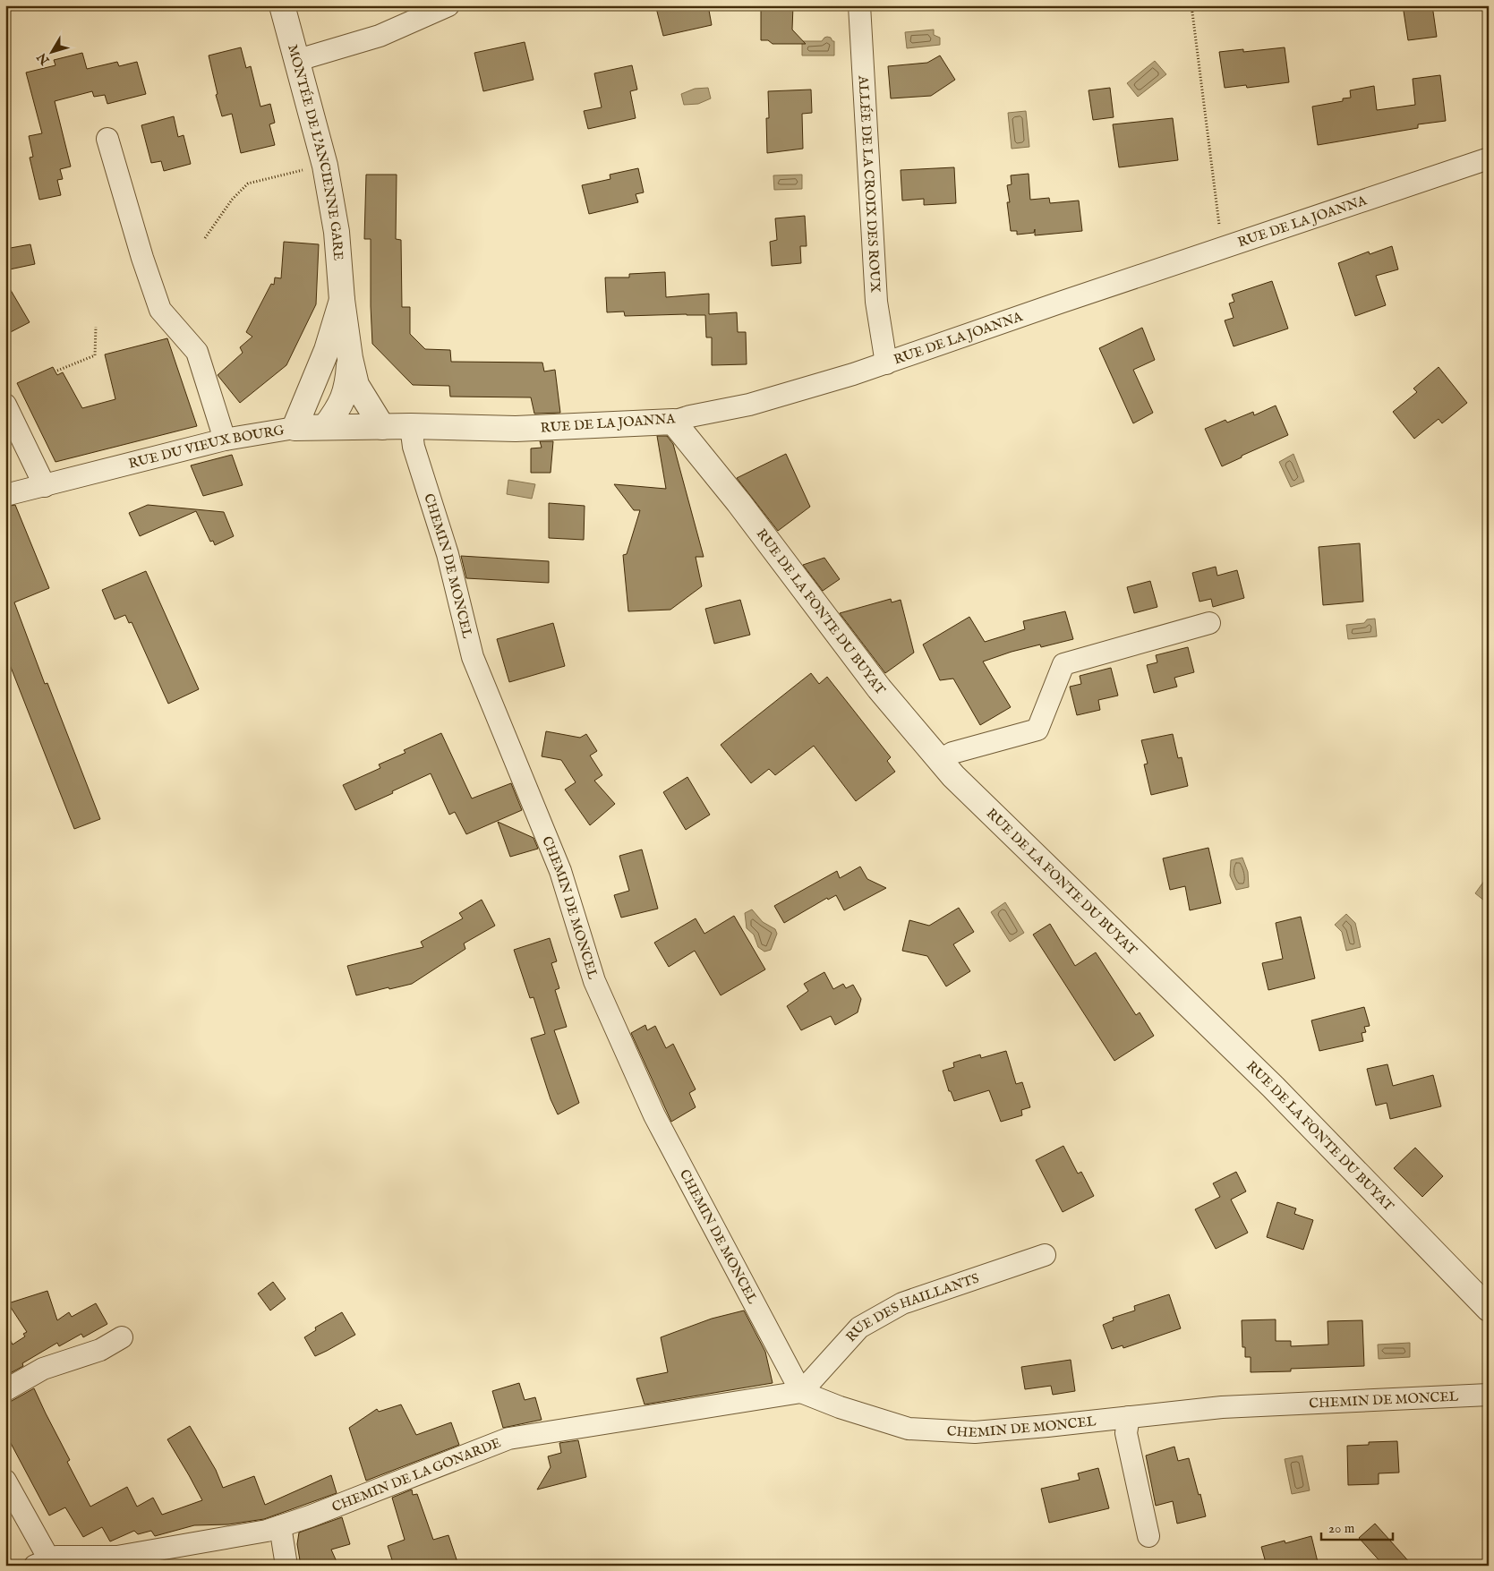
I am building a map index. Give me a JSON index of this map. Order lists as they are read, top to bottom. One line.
{"streets":{"street":["MONTÉE DE L'ANCIENNE GARE","ALLÉE DE LA CROIX DES ROUX","RUE DE LA JOANNA","RUE DU VIEUX BOURG","CHEMIN DE MONCEL","RUE DE LA FONTE DU BUYAT","RUE DES HAILLANTS","CHEMIN DE LA GONARDE"]},"crossings":[["MONTÉE DE L'ANCIENNE GARE","RUE DU VIEUX BOURG"],["ALLÉE DE LA CROIX DES ROUX","RUE DE LA JOANNA"],["RUE DE LA JOANNA","RUE DU VIEUX BOURG"],["RUE DE LA JOANNA","CHEMIN DE MONCEL"],["RUE DE LA JOANNA","RUE DE LA FONTE DU BUYAT"],["RUE DU VIEUX BOURG","CHEMIN DE MONCEL"],["CHEMIN DE MONCEL","RUE DES HAILLANTS"],["CHEMIN DE MONCEL","CHEMIN DE LA GONARDE"],["RUE DES HAILLANTS","CHEMIN DE LA GONARDE"]],"scale_bar":"20 m","north":"bottom left"}
